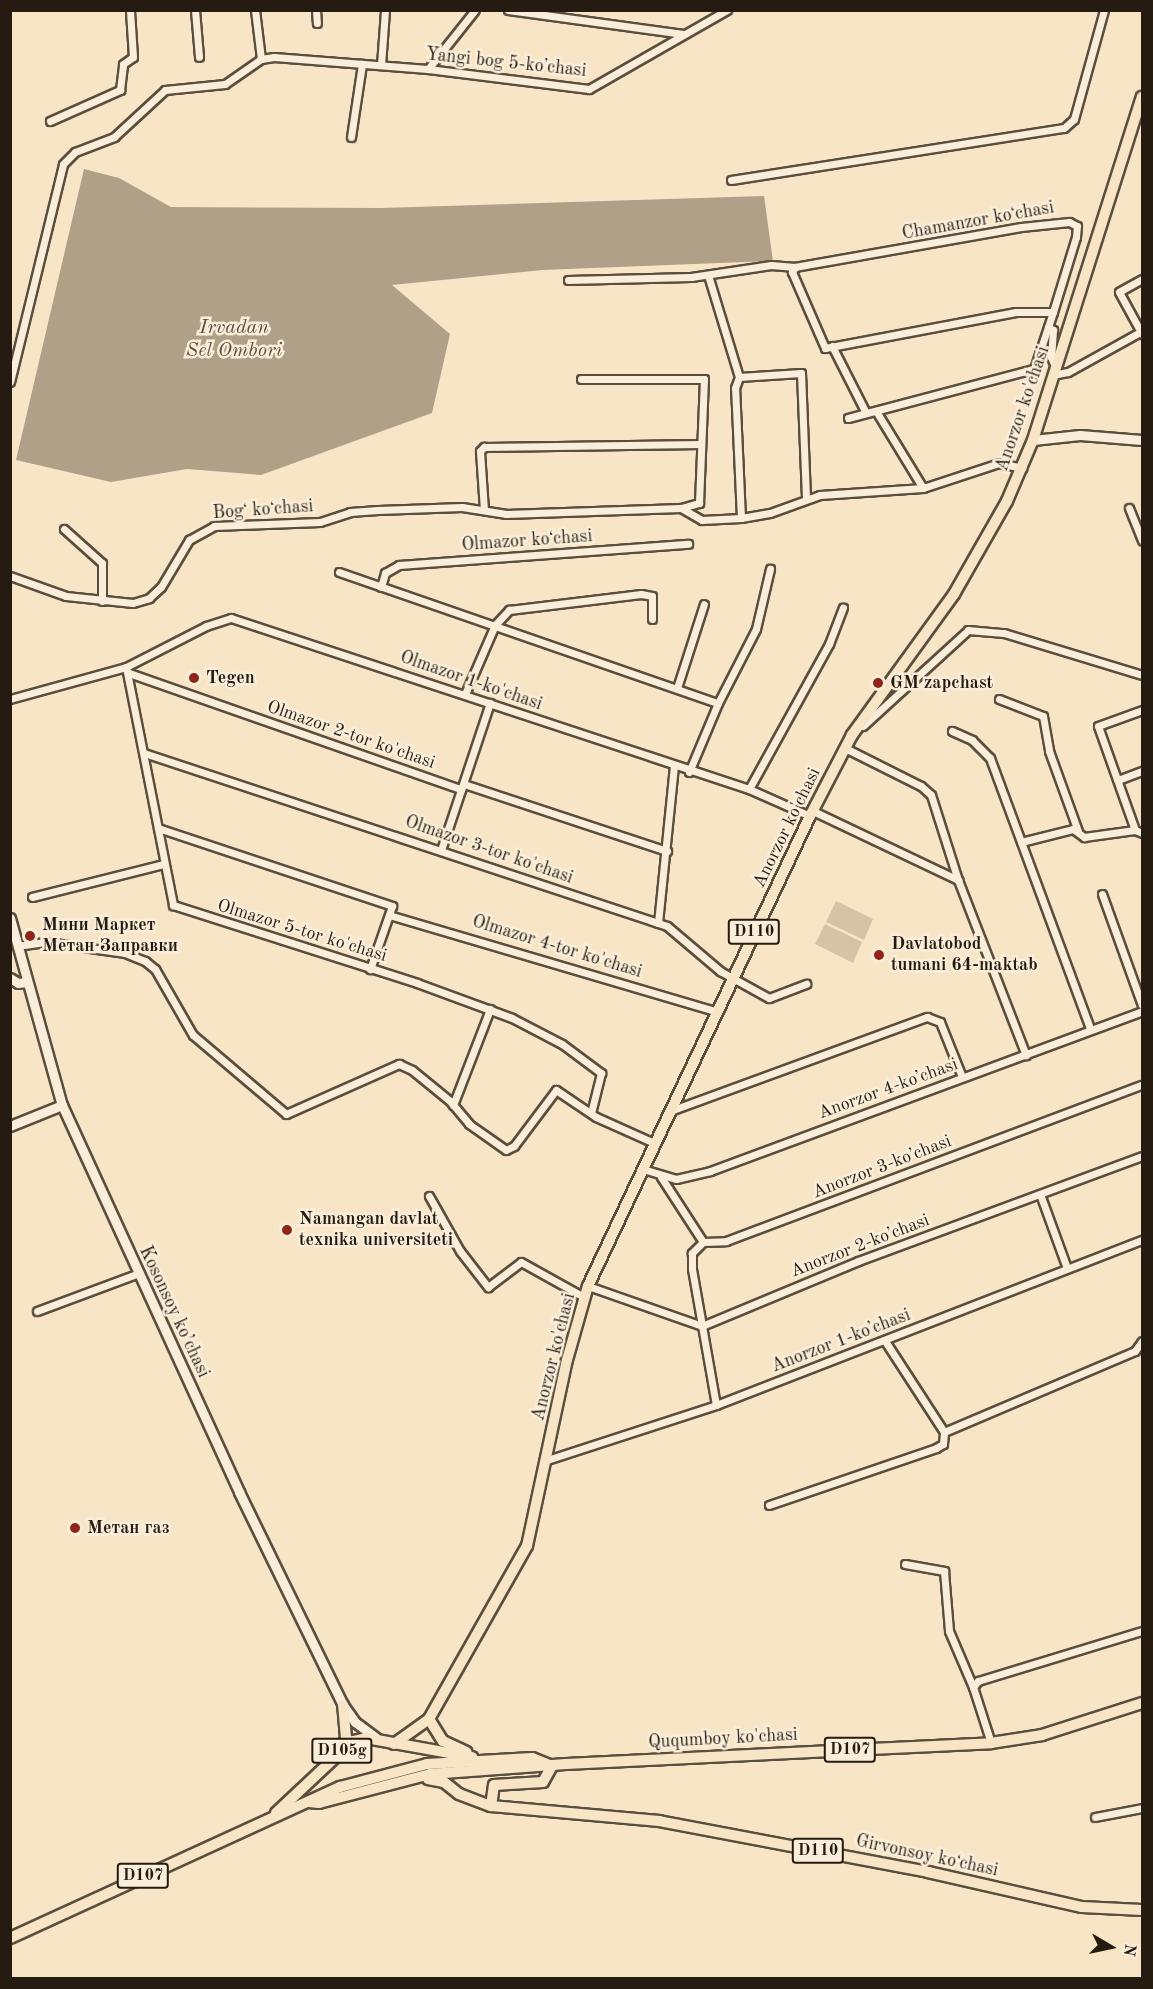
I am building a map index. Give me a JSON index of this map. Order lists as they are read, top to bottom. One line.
{"streets":{"main road":["Anorzor ko'chasi","D110","Kosonsoy ko’chasi","Ququmboy ko'chasi","D107","D105g","Girvonsoy koʻchasi"],"street":["Yangi bog 5-koʼchasi","Chamanzor koʻchasi","Bogʻ koʻchasi","Olmazor koʻchasi","Olmazor 1-ko'chasi","Olmazor 2-tor ko'chasi","Olmazor 3-tor ko'chasi","Olmazor 5-tor ko'chasi","Olmazor 4-tor ko'chasi","Аnorzor 4-koʼchasi","Аnorzor 3-koʼchasi","Аnorzor 2-koʼchasi","Аnorzor 1-koʼchasi"]},"crossings":[["Anorzor ko'chasi","Olmazor 1-ko'chasi"],["Anorzor ko'chasi","Olmazor 3-tor ko'chasi"],["Anorzor ko'chasi","D110"],["Anorzor ko'chasi","Olmazor 4-tor ko'chasi"],["Anorzor ko'chasi","Аnorzor 4-koʼchasi"],["Anorzor ko'chasi","Аnorzor 1-koʼchasi"],["Olmazor 1-ko'chasi","Olmazor 2-tor ko'chasi"],["Olmazor 1-ko'chasi","Olmazor 5-tor ko'chasi"],["Olmazor 2-tor ko'chasi","Olmazor 5-tor ko'chasi"],["Olmazor 3-tor ko'chasi","Olmazor 5-tor ko'chasi"],["Olmazor 5-tor ko'chasi","Olmazor 4-tor ko'chasi"],["D110","D107"],["D110","Girvonsoy koʻchasi"],["Kosonsoy ko’chasi","D105g"],["Ququmboy ko'chasi","D107"],["D107","D105g"]],"water":["Irvadan Sel Ombori"],"places":["Tegen","GM zapchast","Мини Маркет Метан Заправки","Davlatobod tumani 64-maktab","Namangan davlat texnika universiteti","Метан газ"],"north":"right"}
